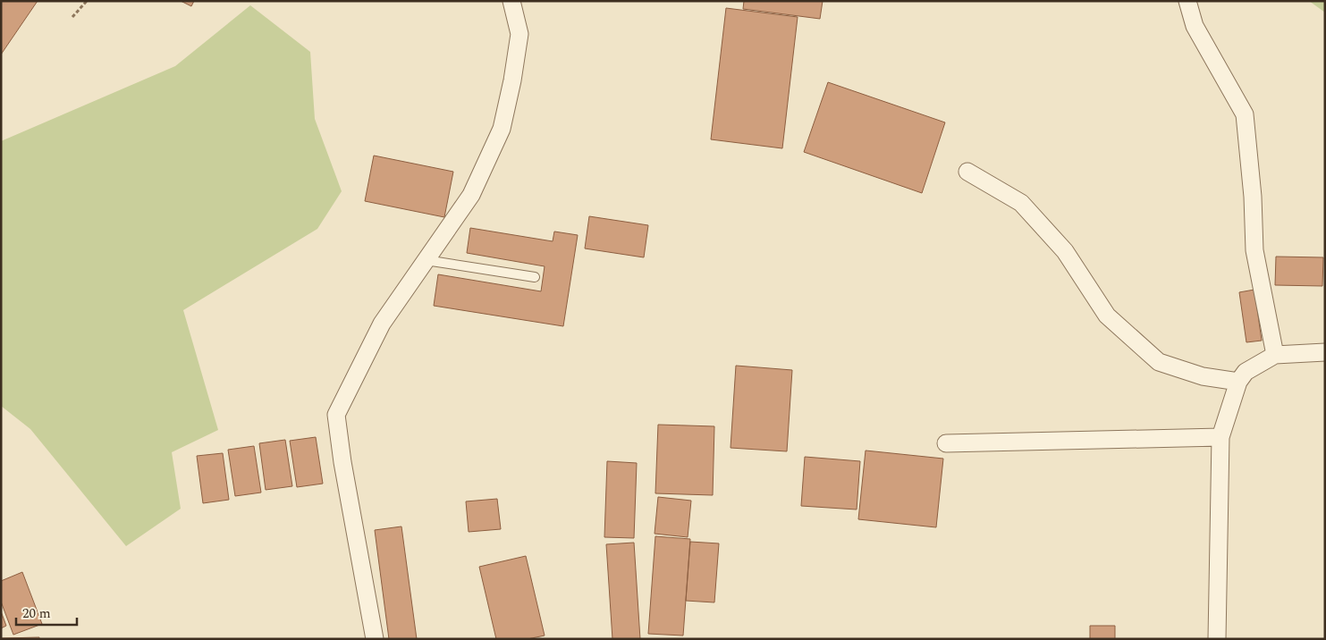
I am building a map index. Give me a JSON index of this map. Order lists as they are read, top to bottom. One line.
{"scale_bar":"20 m"}
